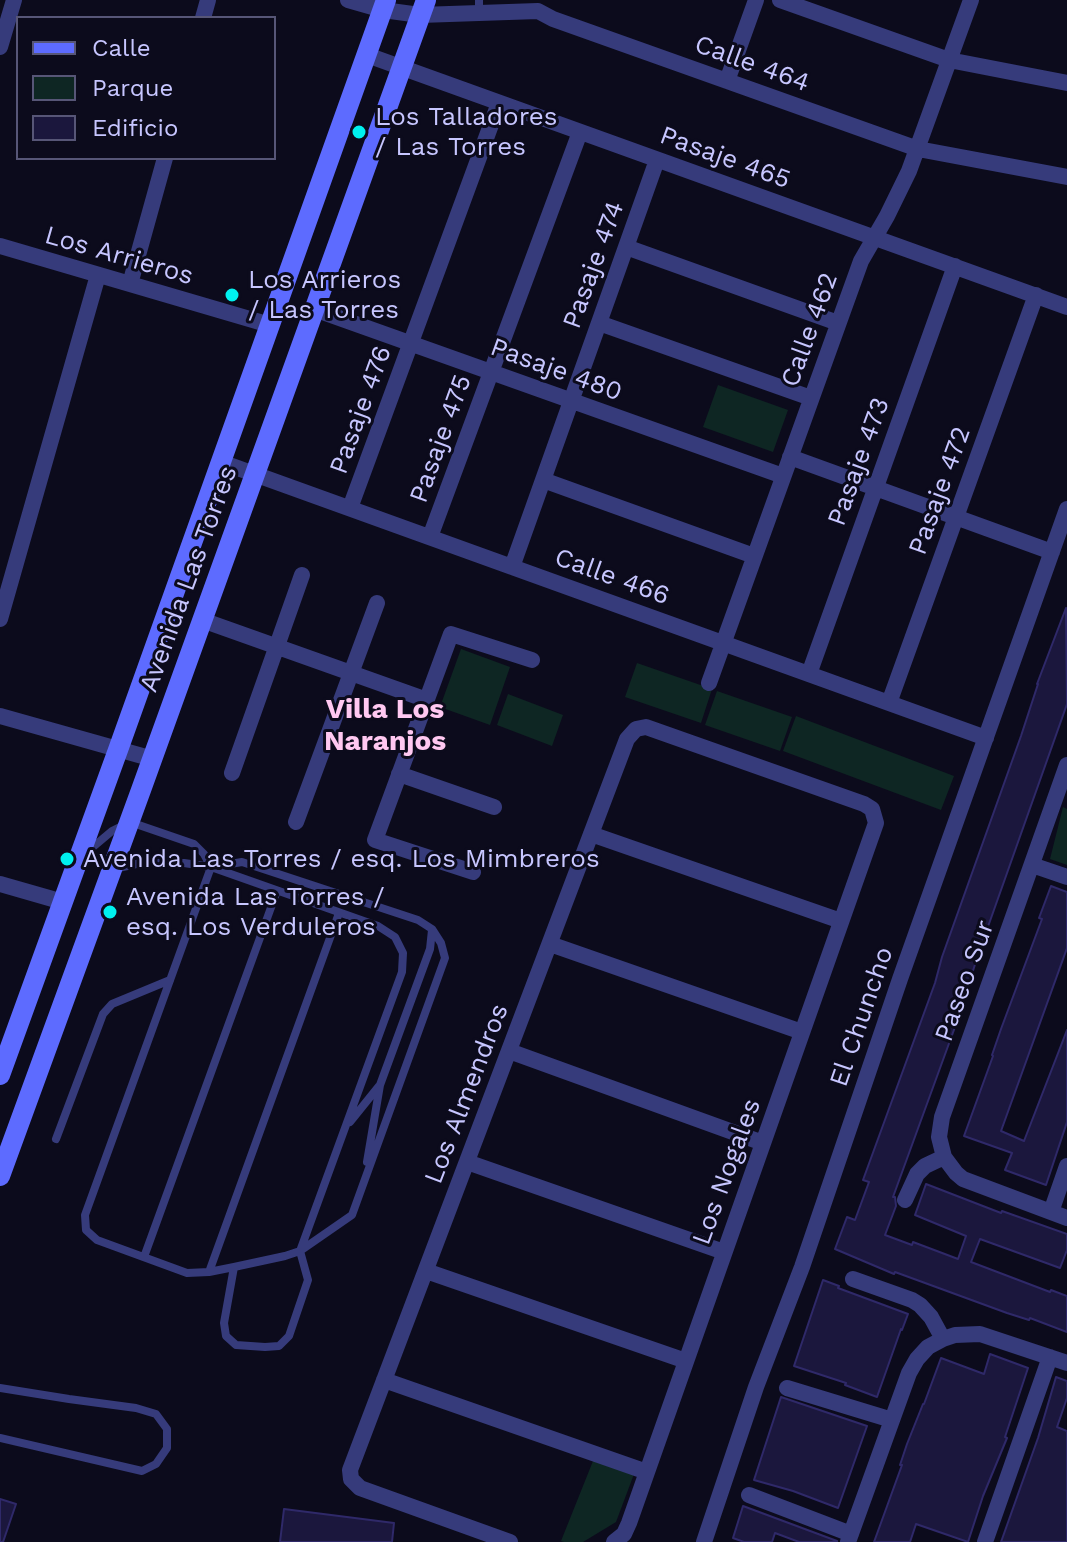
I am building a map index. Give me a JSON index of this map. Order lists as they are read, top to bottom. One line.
{"streets":{"main road":["Avenida Las Torres"],"street":["Calle 464","Pasaje 465","Los Arrieros","Pasaje 474","Calle 462","Pasaje 480","Pasaje 476","Pasaje 475","Pasaje 473","Pasaje 472","Calle 466","Paseo Sur","El Chuncho","Los Almendros","Los Nogales"]},"crossings":[["Calle 464","Calle 462"],["Calle 464","Avenida Las Torres"],["Pasaje 465","Pasaje 474"],["Pasaje 465","Calle 462"],["Pasaje 465","Pasaje 476"],["Pasaje 465","Pasaje 475"],["Pasaje 465","Pasaje 473"],["Pasaje 465","Pasaje 472"],["Pasaje 465","Avenida Las Torres"],["Los Arrieros","Avenida Las Torres"],["Pasaje 474","Pasaje 480"],["Pasaje 474","Calle 466"],["Calle 462","Pasaje 480"],["Calle 462","Calle 466"],["Pasaje 480","Pasaje 476"],["Pasaje 480","Pasaje 475"],["Pasaje 480","Avenida Las Torres"],["Pasaje 476","Calle 466"],["Pasaje 475","Calle 466"],["Pasaje 473","Calle 466"],["Pasaje 472","Calle 466"],["Calle 466","Avenida Las Torres"],["Calle 466","El Chuncho"],["Los Almendros","Los Nogales"]],"districts":["Villa Los Naranjos"],"places":["Los Talladores / Las Torres","Los Arrieros / Las Torres","Avenida Las Torres / esq. Los Mimbreros","Avenida Las Torres / esq. Los Verduleros"],"legend":["Calle","Parque","Edificio"]}
